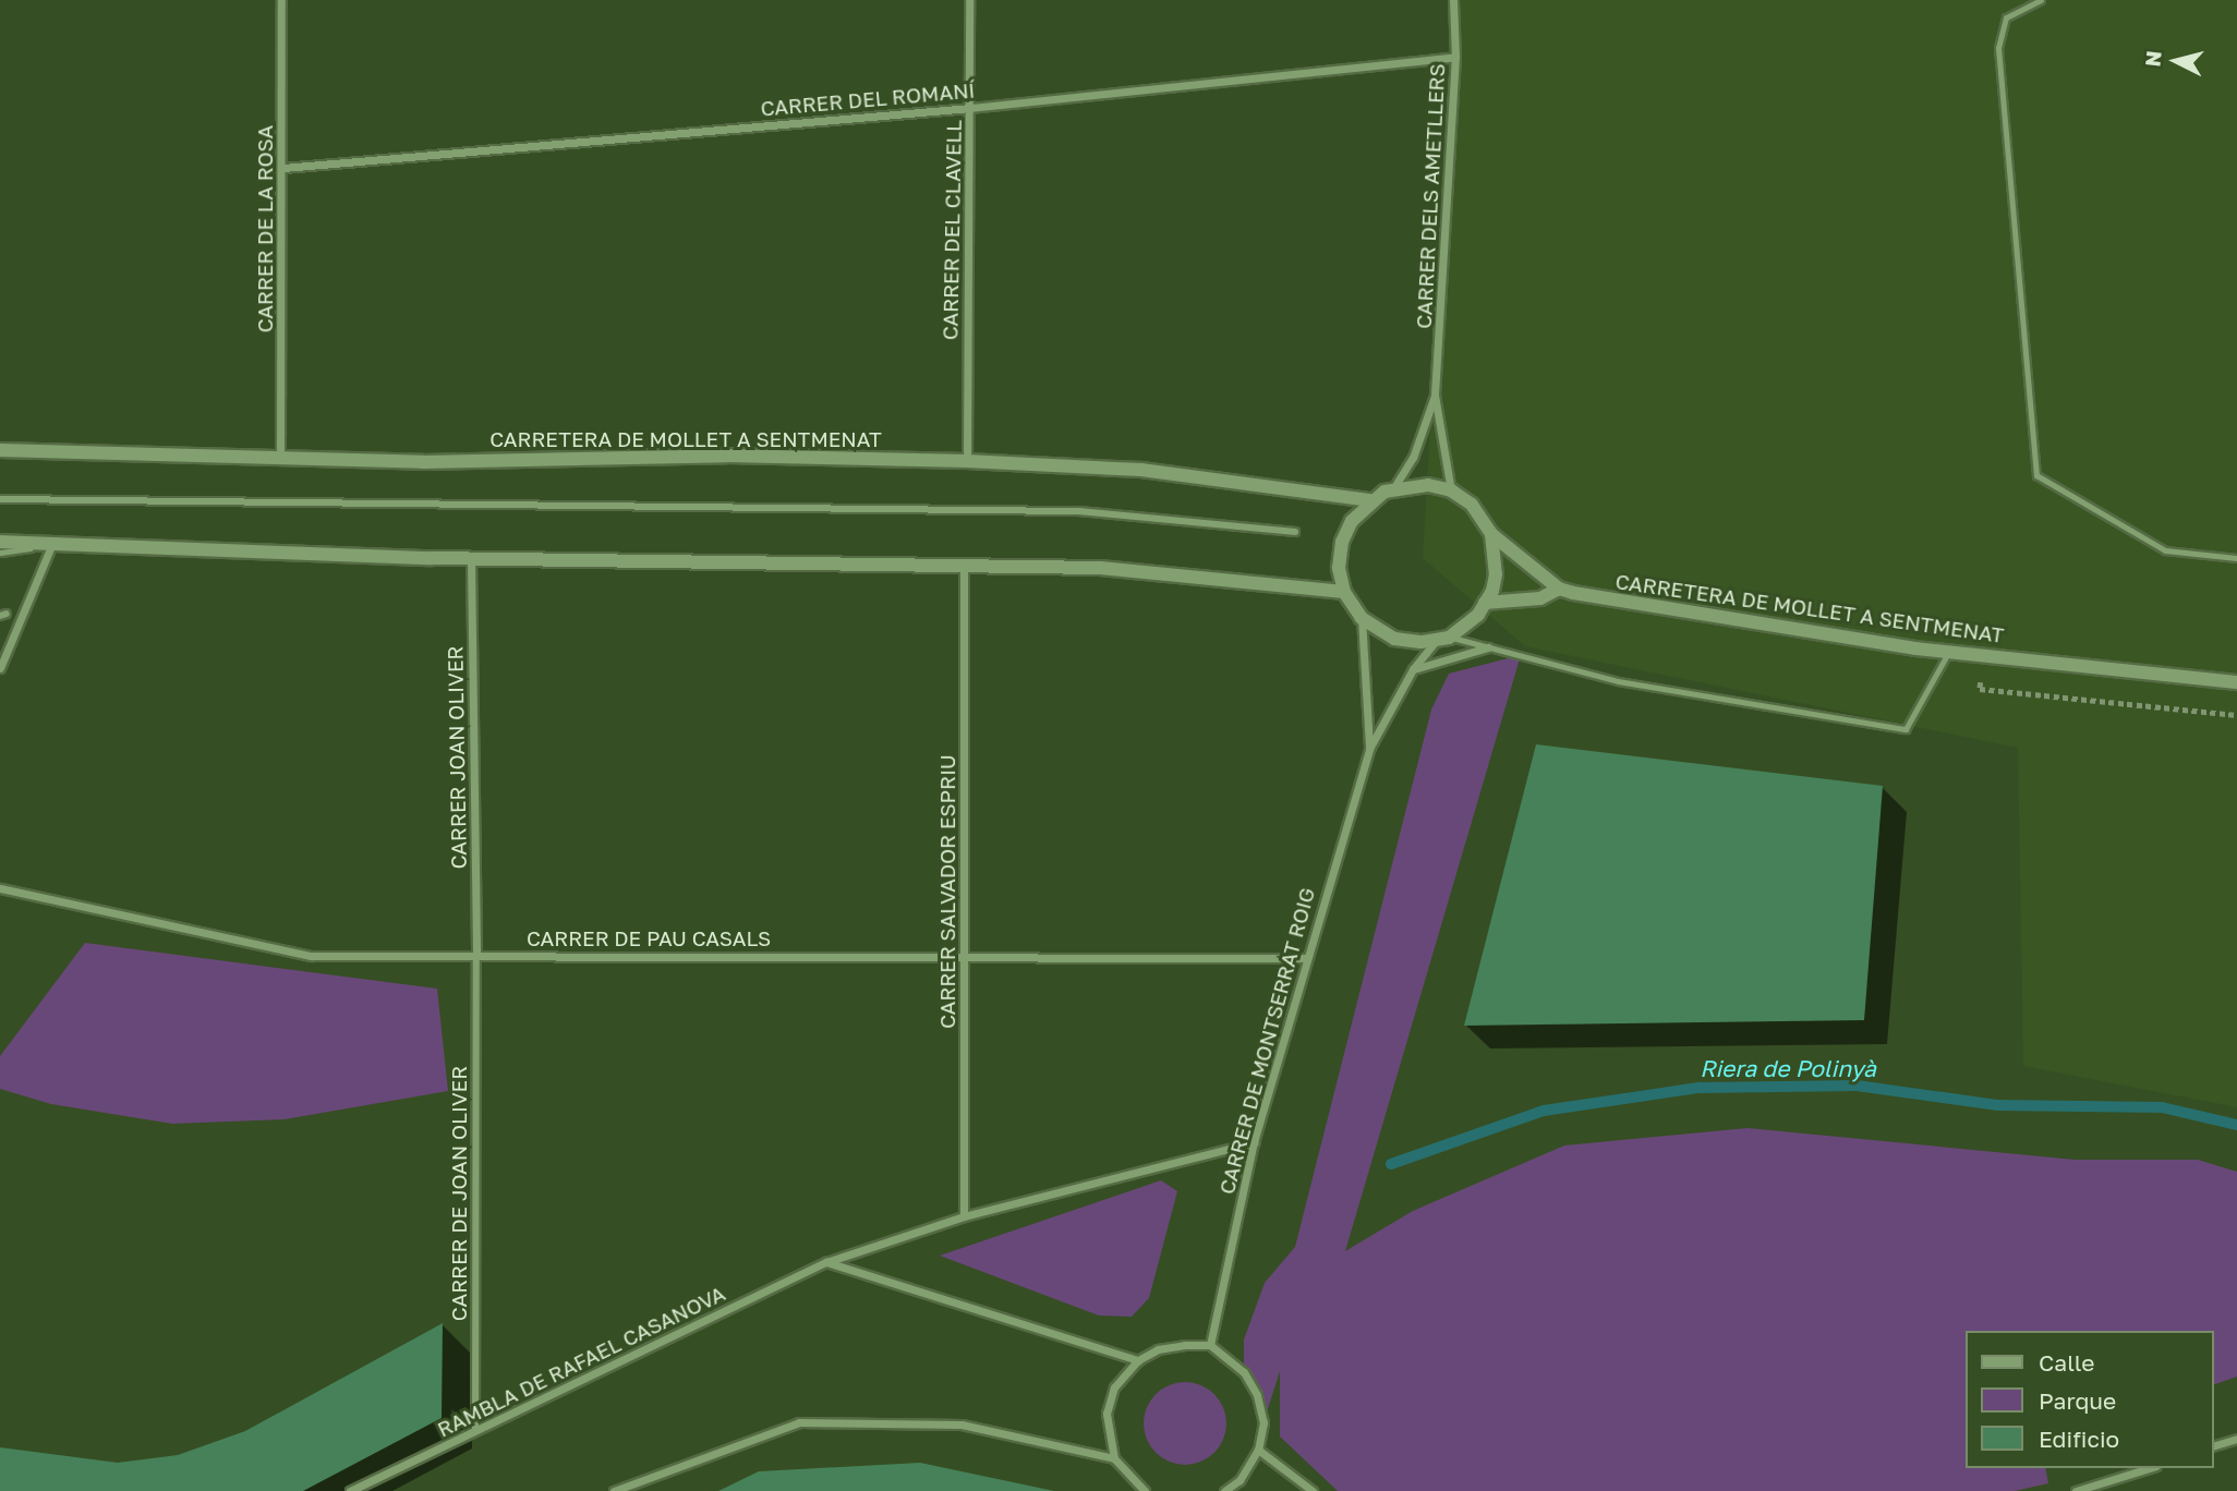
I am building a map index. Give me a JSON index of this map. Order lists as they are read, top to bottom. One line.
{"streets":{"street":["CARRER DEL ROMANÍ","CARRER DELS AMETLLERS","CARRER DE LA ROSA","CARRER DEL CLAVELL","CARRETERA DE MOLLET A SENTMENAT","CARRER JOAN OLIVER","CARRER SALVADOR ESPRIU","CARRER DE PAU CASALS","CARRER DE MONTSERRAT ROIG","CARRER DE JOAN OLIVER","RAMBLA DE RAFAEL CASANOVA"]},"crossings":[["CARRER DEL ROMANÍ","CARRER DELS AMETLLERS"],["CARRER DEL ROMANÍ","CARRER DE LA ROSA"],["CARRER DEL ROMANÍ","CARRER DEL CLAVELL"],["CARRER DELS AMETLLERS","CARRETERA DE MOLLET A SENTMENAT"],["CARRER DELS AMETLLERS","CARRER DE MONTSERRAT ROIG"],["CARRER DE LA ROSA","CARRETERA DE MOLLET A SENTMENAT"],["CARRER DEL CLAVELL","CARRETERA DE MOLLET A SENTMENAT"],["CARRETERA DE MOLLET A SENTMENAT","CARRER DE MONTSERRAT ROIG"],["CARRER JOAN OLIVER","CARRER DE PAU CASALS"],["CARRER JOAN OLIVER","CARRER DE JOAN OLIVER"],["CARRER SALVADOR ESPRIU","CARRER DE PAU CASALS"],["CARRER SALVADOR ESPRIU","RAMBLA DE RAFAEL CASANOVA"],["CARRER DE PAU CASALS","CARRER DE MONTSERRAT ROIG"],["CARRER DE PAU CASALS","CARRER DE JOAN OLIVER"],["CARRER DE MONTSERRAT ROIG","RAMBLA DE RAFAEL CASANOVA"],["CARRER DE JOAN OLIVER","RAMBLA DE RAFAEL CASANOVA"]],"water":["Riera de Polinyà"],"legend":["Calle","Parque","Edificio"],"north":"left"}
